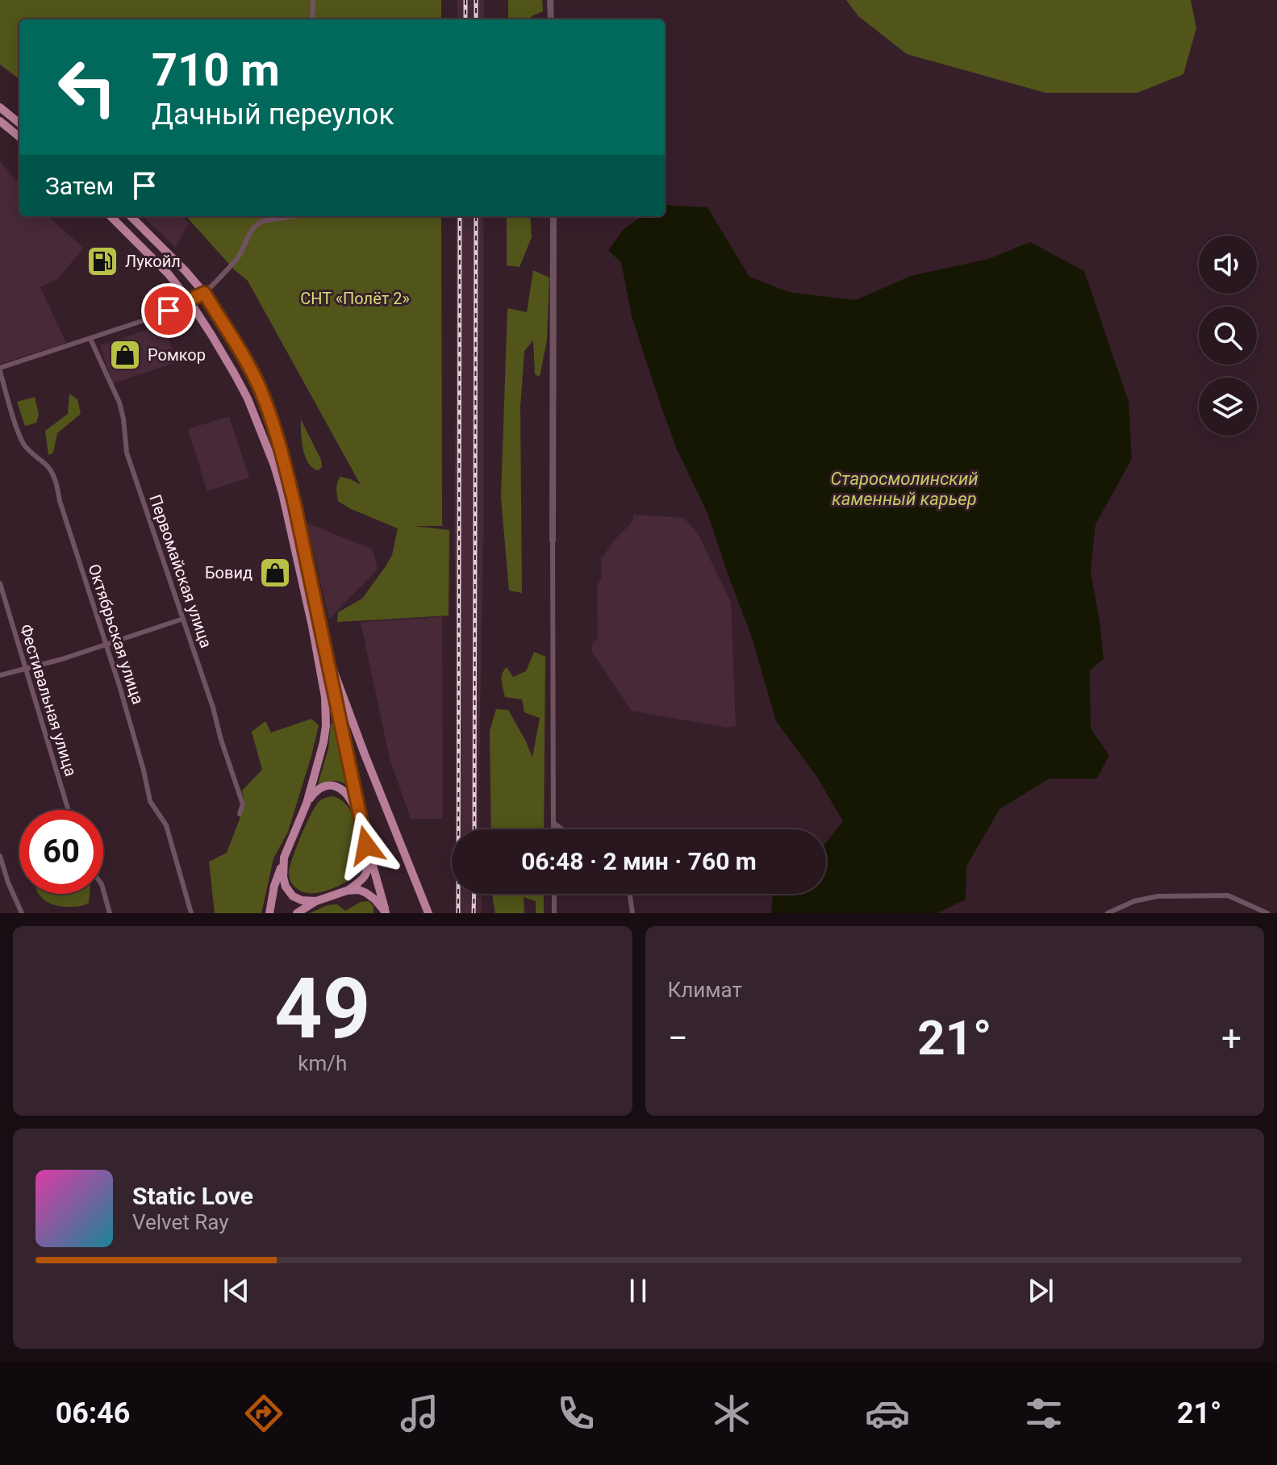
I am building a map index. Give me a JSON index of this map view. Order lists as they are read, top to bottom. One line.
{"streets":{"street":["Первомайская улица","Октябрьская улица","Фестивальная улица"]},"water":["Старосмолинский каменный карьер"],"parks":["СНТ «Полёт 2»"],"places":{"fuel station":["Лукойл"],"shop":["Ромкор","Бовид"]},"page":{"turn":["710 m","Дачный переулок"],"then":"Затем","limit":"60","trip":"06:48 · 2 мин · 760 m","tile":[["49","km/h"],"Климат"],"heat":["−","21°","+"],"song":["Static Love","Velvet Ray"],"tabs":["06:46","21°"]}}
